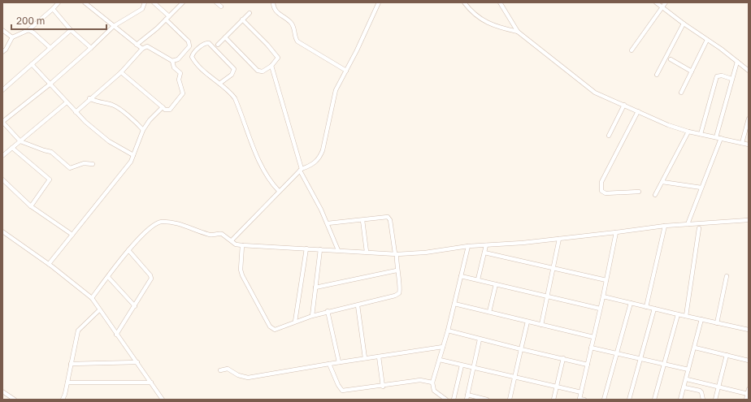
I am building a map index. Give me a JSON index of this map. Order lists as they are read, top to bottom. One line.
{"scale_bar":"200 m"}
